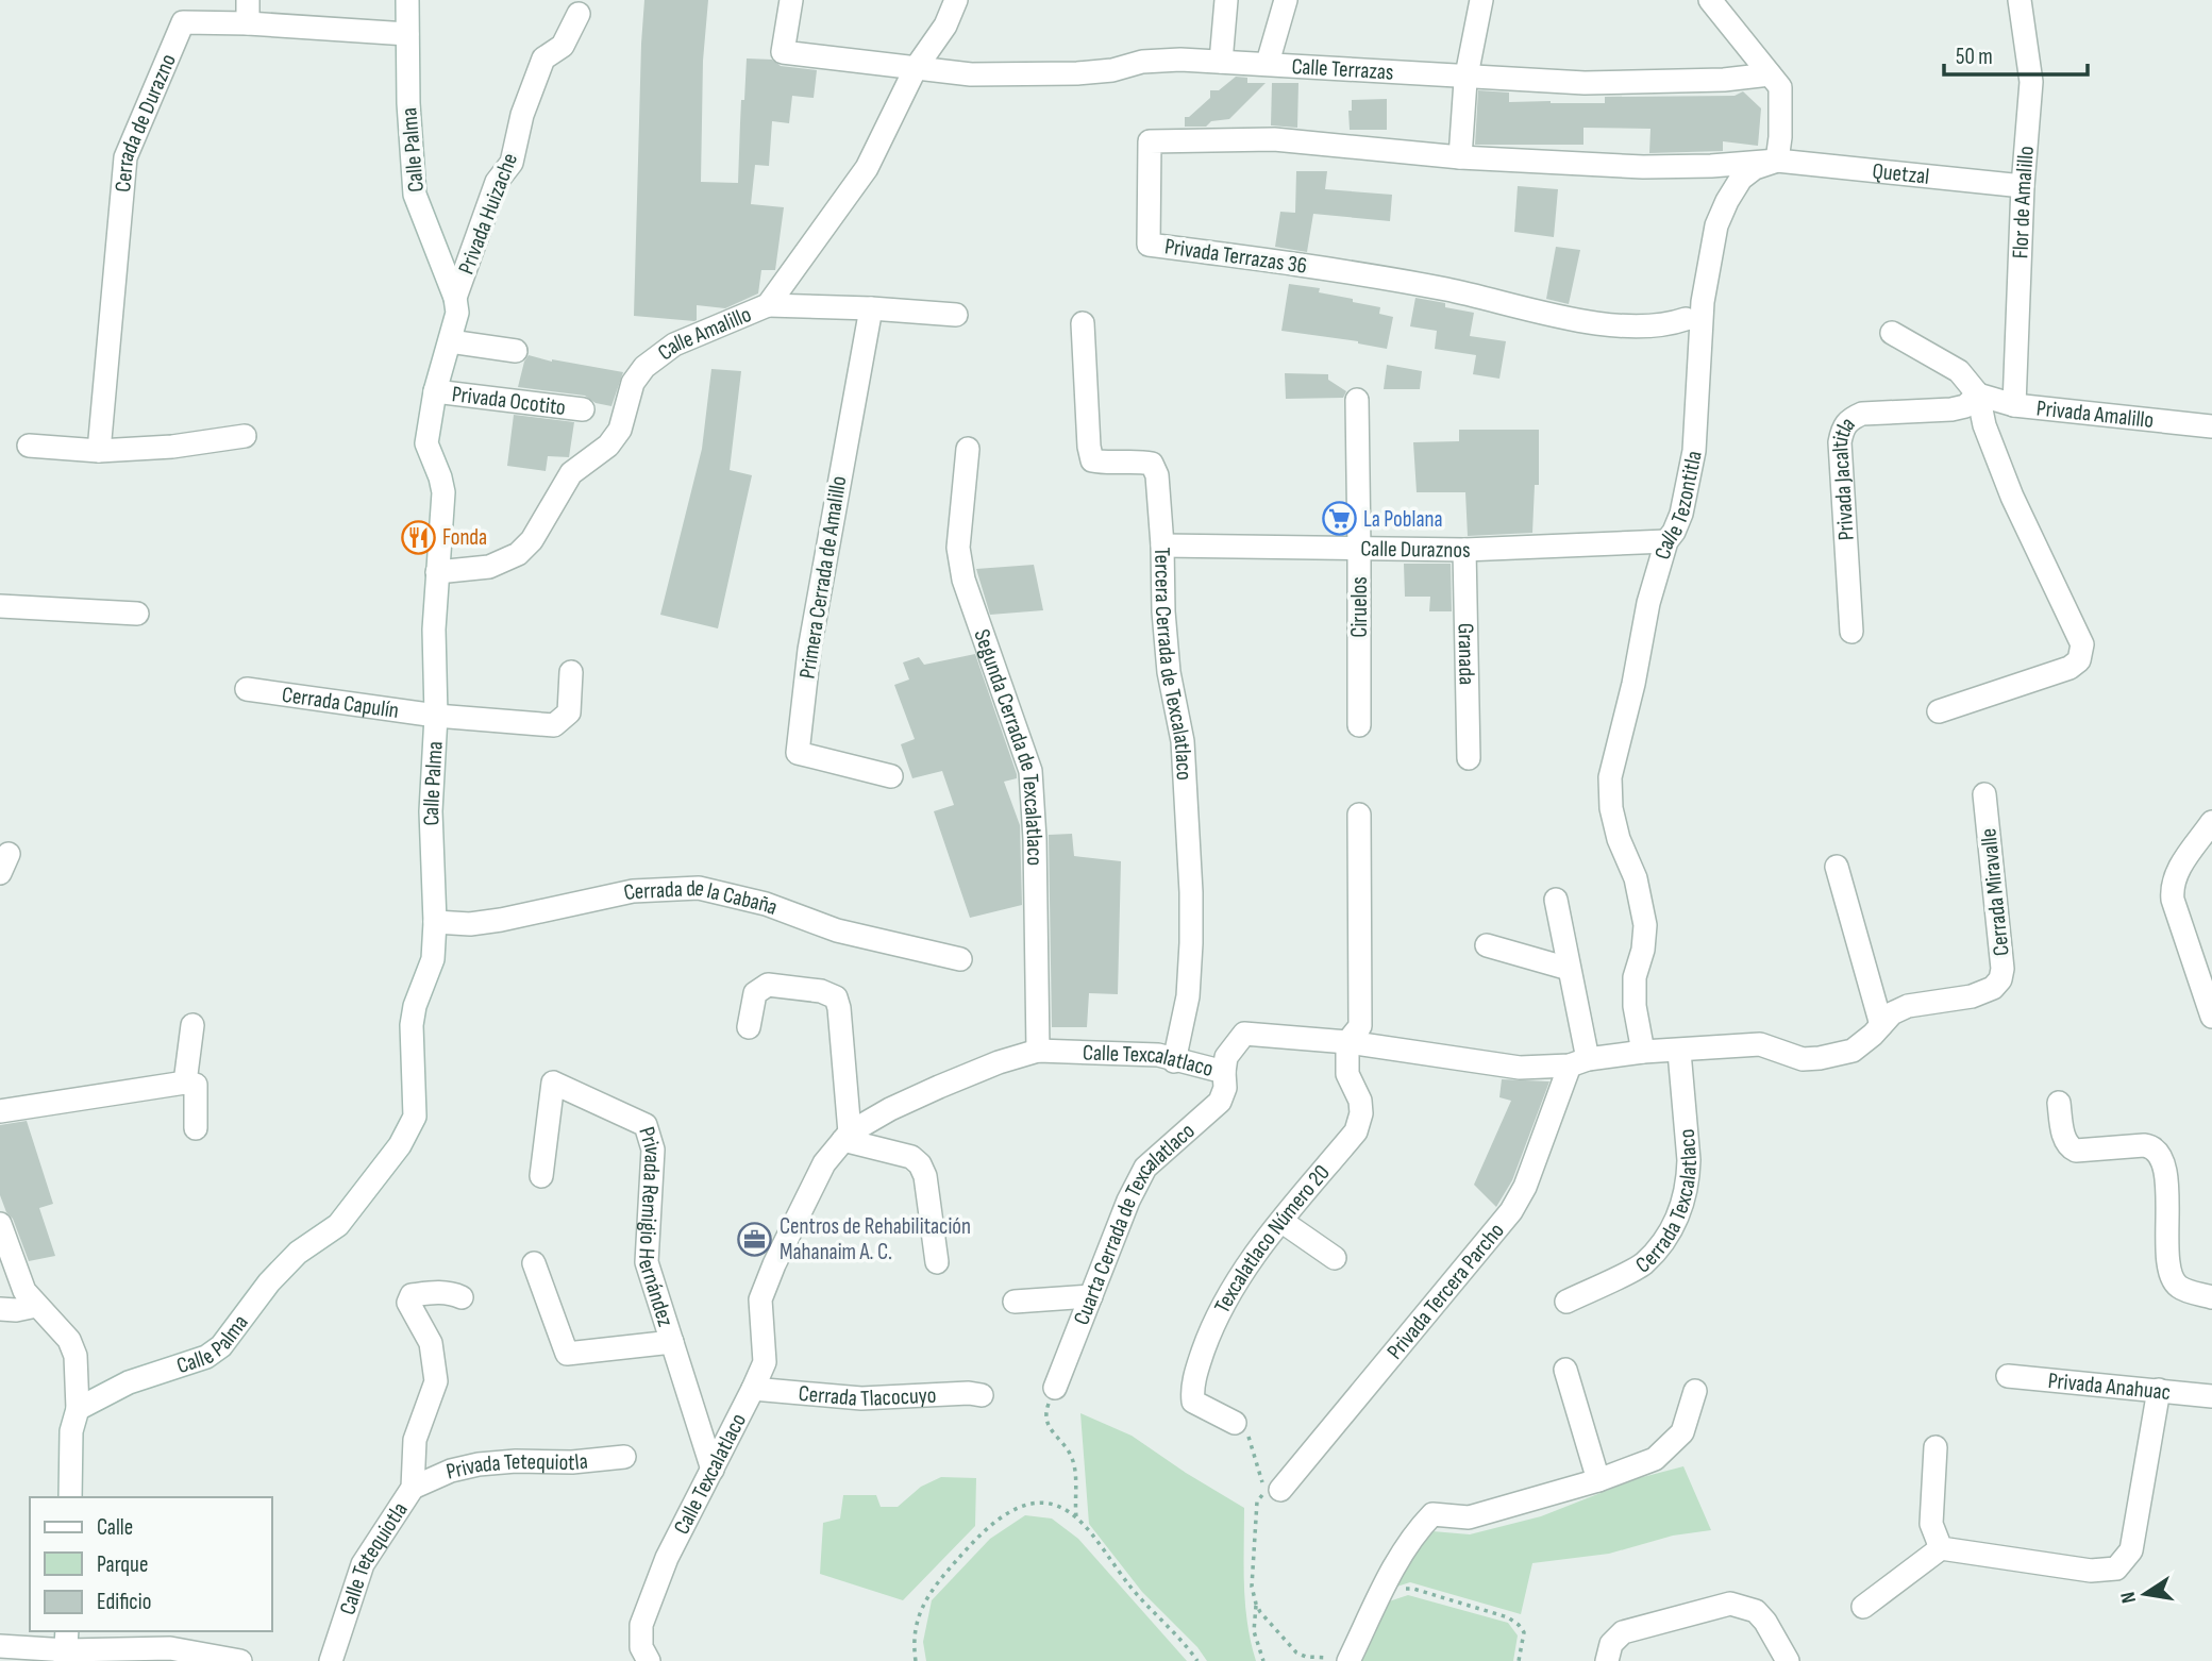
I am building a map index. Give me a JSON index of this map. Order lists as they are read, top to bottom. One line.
{"streets":{"street":["Calle Terrazas","Cerrada de Durazno","Calle Palma","Quetzal","Flor de Amalillo","Privada Huizache","Privada Terrazas 36","Calle Amalillo","Privada Ocotito","Privada Amalillo","Privada Jacaltitla","Calle Tezontitla","Calle Duraznos","Primera Cerrada de Amalillo","Ciruelos","Granada","Tercera Cerrada de Texcalatlaco","Cerrada Capulín","Segunda Cerrada de Texcalatlaco","Cerrada Miravalle","Cerrada de la Cabaña","Calle Texcalatlaco","Cerrada Texcalatlaco","Cuarta Cerrada de Texcalatlaco","Privada Remigio Hernández","Texcalatlaco Número 20","Privada Tercera Parcho","Privada Anahuac","Cerrada Tlacocuyo","Privada Tetequiotla","Calle Tetequiotla"]},"crossings":[["Calle Terrazas","Calle Amalillo"],["Cerrada de Durazno","Calle Palma"],["Calle Palma","Privada Huizache"],["Calle Palma","Calle Amalillo"],["Calle Palma","Privada Ocotito"],["Calle Palma","Cerrada Capulín"],["Calle Palma","Cerrada de la Cabaña"],["Quetzal","Flor de Amalillo"],["Quetzal","Privada Terrazas 36"],["Quetzal","Calle Tezontitla"],["Flor de Amalillo","Privada Amalillo"],["Privada Terrazas 36","Calle Tezontitla"],["Privada Amalillo","Privada Jacaltitla"],["Calle Tezontitla","Calle Duraznos"],["Calle Tezontitla","Calle Texcalatlaco"],["Calle Duraznos","Ciruelos"],["Calle Duraznos","Granada"],["Calle Duraznos","Tercera Cerrada de Texcalatlaco"],["Tercera Cerrada de Texcalatlaco","Calle Texcalatlaco"],["Segunda Cerrada de Texcalatlaco","Calle Texcalatlaco"],["Cerrada Miravalle","Calle Texcalatlaco"],["Calle Texcalatlaco","Cerrada Texcalatlaco"],["Calle Texcalatlaco","Cuarta Cerrada de Texcalatlaco"],["Calle Texcalatlaco","Privada Remigio Hernández"],["Calle Texcalatlaco","Texcalatlaco Número 20"],["Calle Texcalatlaco","Privada Tercera Parcho"],["Calle Texcalatlaco","Cerrada Tlacocuyo"],["Privada Tetequiotla","Calle Tetequiotla"]],"places":{"supermarket":["La Poblana"],"restaurant":["Fonda"],"office":["Centros de Rehabilitación Mahanaim A. C."]},"legend":["Calle","Parque","Edificio"],"scale_bar":"50 m","north":"left"}
